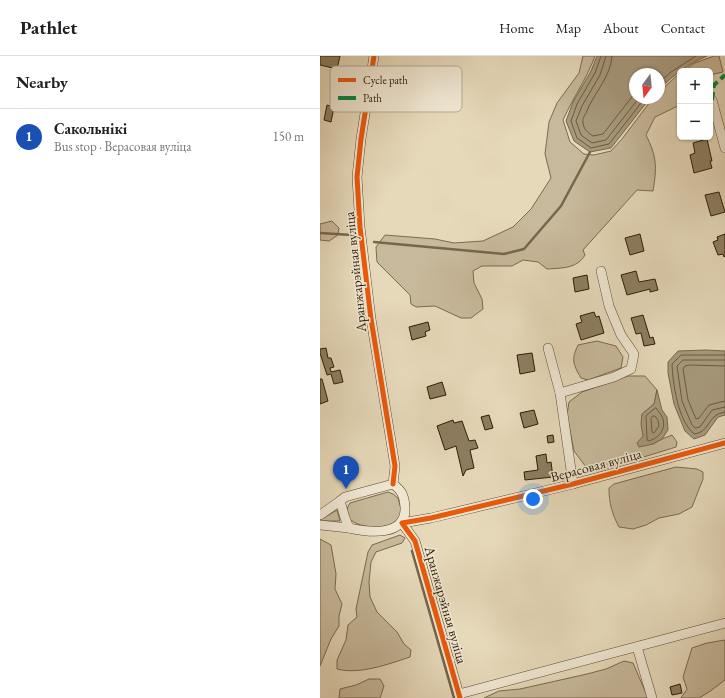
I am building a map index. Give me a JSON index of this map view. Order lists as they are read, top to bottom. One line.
{"streets":{"street":["Аранжарэйная вуліца","Верасовая вуліца"]},"crossings":[["Аранжарэйная вуліца","Верасовая вуліца"]],"legend":["Cycle path","Path"],"north":"bottom","page":{"header":"Pathlet","nav":["Home","Map","About","Contact"],"heading":"Nearby","map_buttons":["+","−"],"list":[{"mark":"1","name":"Сакольнікі","note":"Bus stop · Верасовая вуліца","value":"150 m"}],"pins":"1"}}
